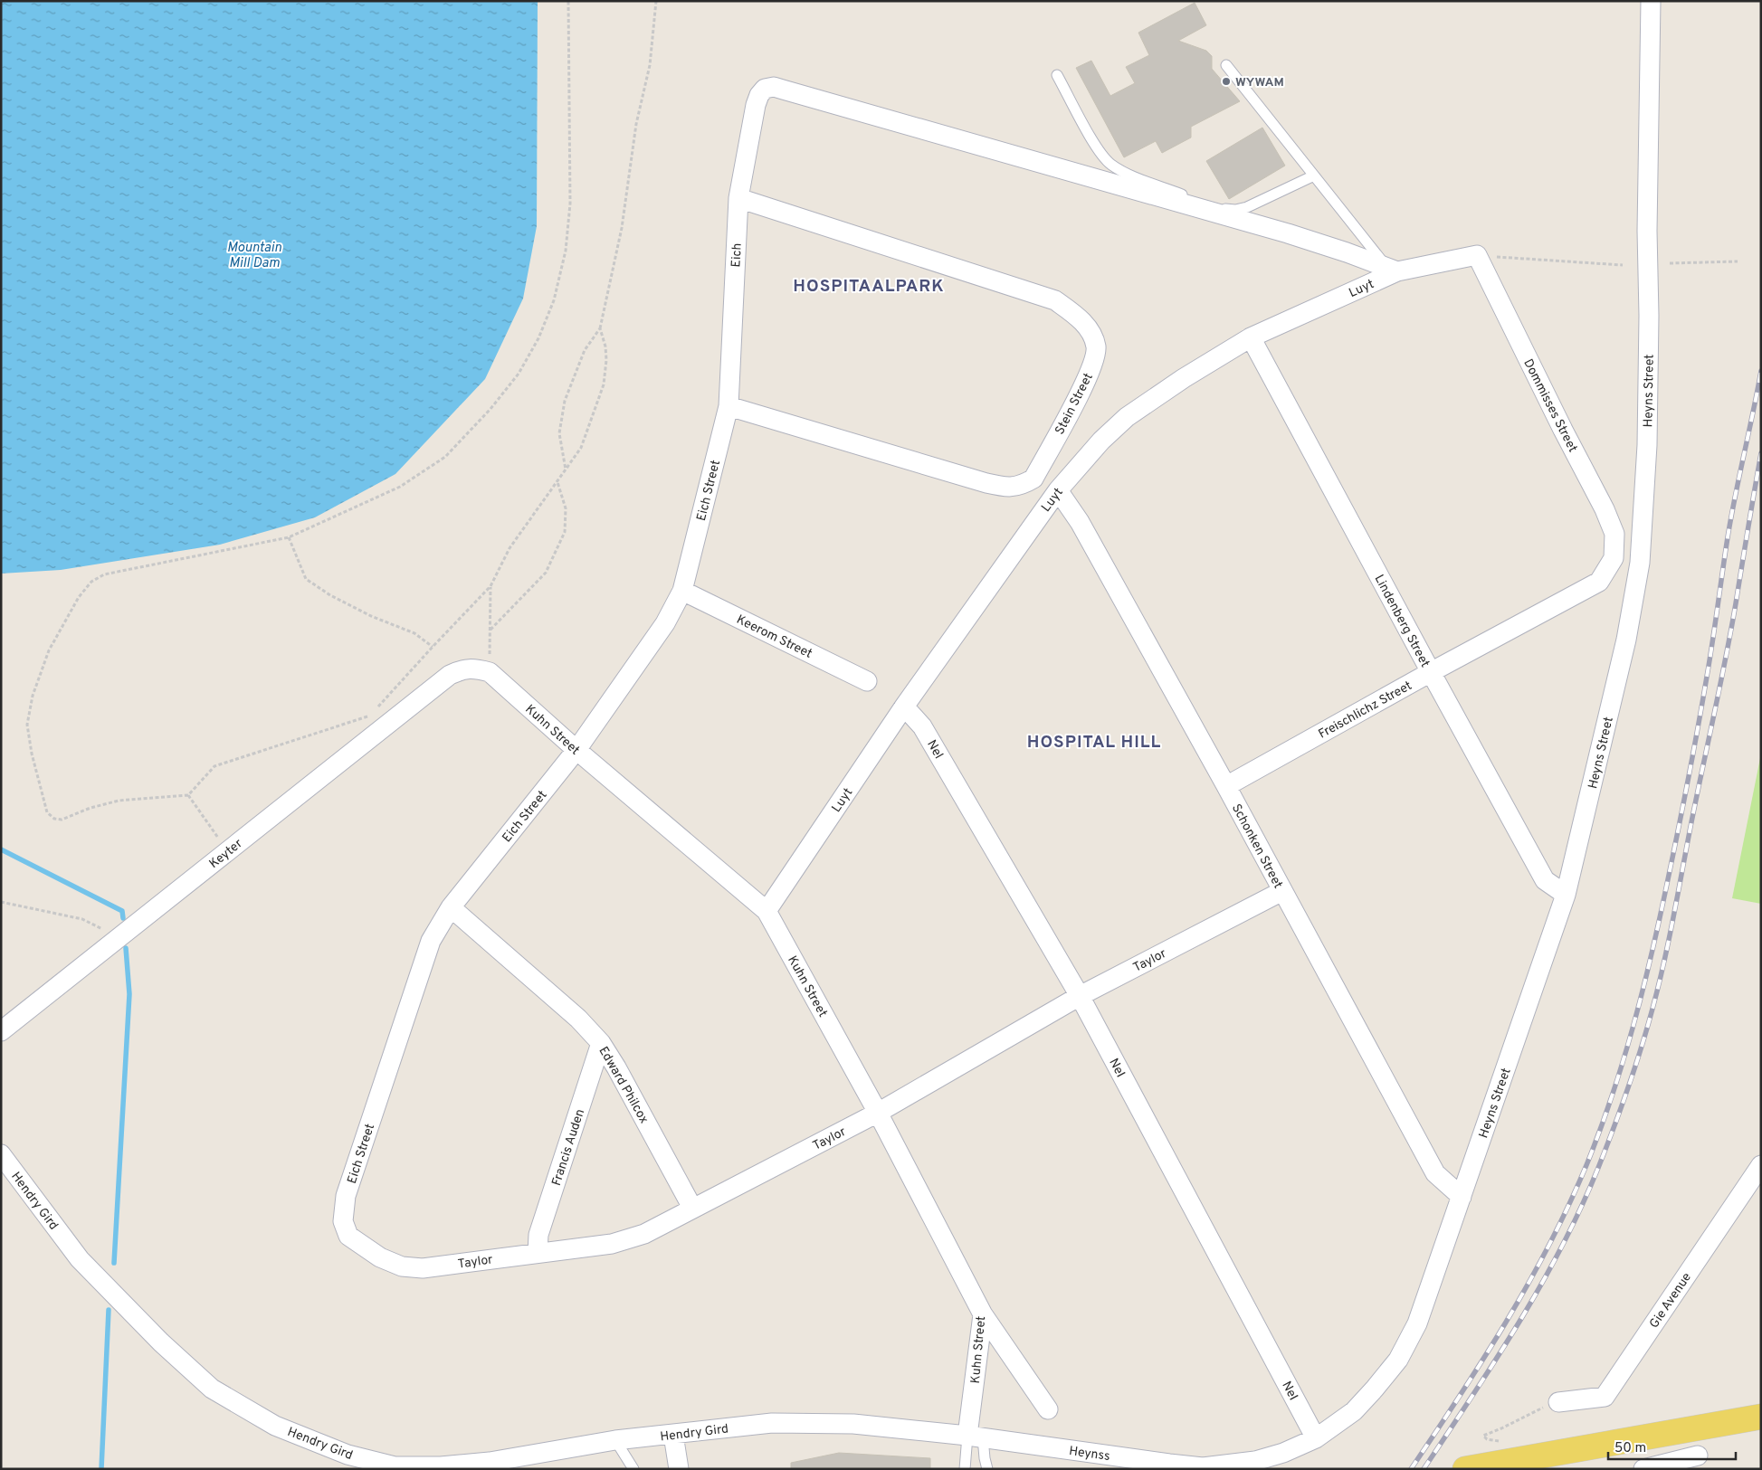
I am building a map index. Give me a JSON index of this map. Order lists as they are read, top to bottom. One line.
{"streets":{"street":["Eich","Luyt","Heyns Street","Stein Street","Dommisses Street","Eich Street","Lindenberg Street","Keerom Street","Freischlichz Street","Kuhn Street","Nel","Schonken Street","Keyter","Taylor","Edward Philcox","Francis Auden","Hendry Gird","Gie Avenue","Heynss"]},"crossings":[["Eich","Luyt"],["Eich","Stein Street"],["Eich","Eich Street"],["Luyt","Dommisses Street"],["Luyt","Lindenberg Street"],["Luyt","Kuhn Street"],["Luyt","Nel"],["Luyt","Schonken Street"],["Heyns Street","Lindenberg Street"],["Heyns Street","Nel"],["Heyns Street","Schonken Street"],["Heyns Street","Heynss"],["Stein Street","Eich Street"],["Dommisses Street","Freischlichz Street"],["Eich Street","Keerom Street"],["Eich Street","Kuhn Street"],["Eich Street","Taylor"],["Eich Street","Edward Philcox"],["Lindenberg Street","Freischlichz Street"],["Freischlichz Street","Schonken Street"],["Kuhn Street","Keyter"],["Kuhn Street","Taylor"],["Kuhn Street","Hendry Gird"],["Kuhn Street","Heynss"],["Nel","Taylor"],["Nel","Heynss"],["Schonken Street","Taylor"],["Taylor","Edward Philcox"],["Taylor","Francis Auden"],["Edward Philcox","Francis Auden"],["Hendry Gird","Heynss"]],"districts":["HOSPITAALPARK","HOSPITAL HILL"],"water":["Mountain Mill Dam"],"places":["WYWAM"],"scale_bar":"50 m"}
